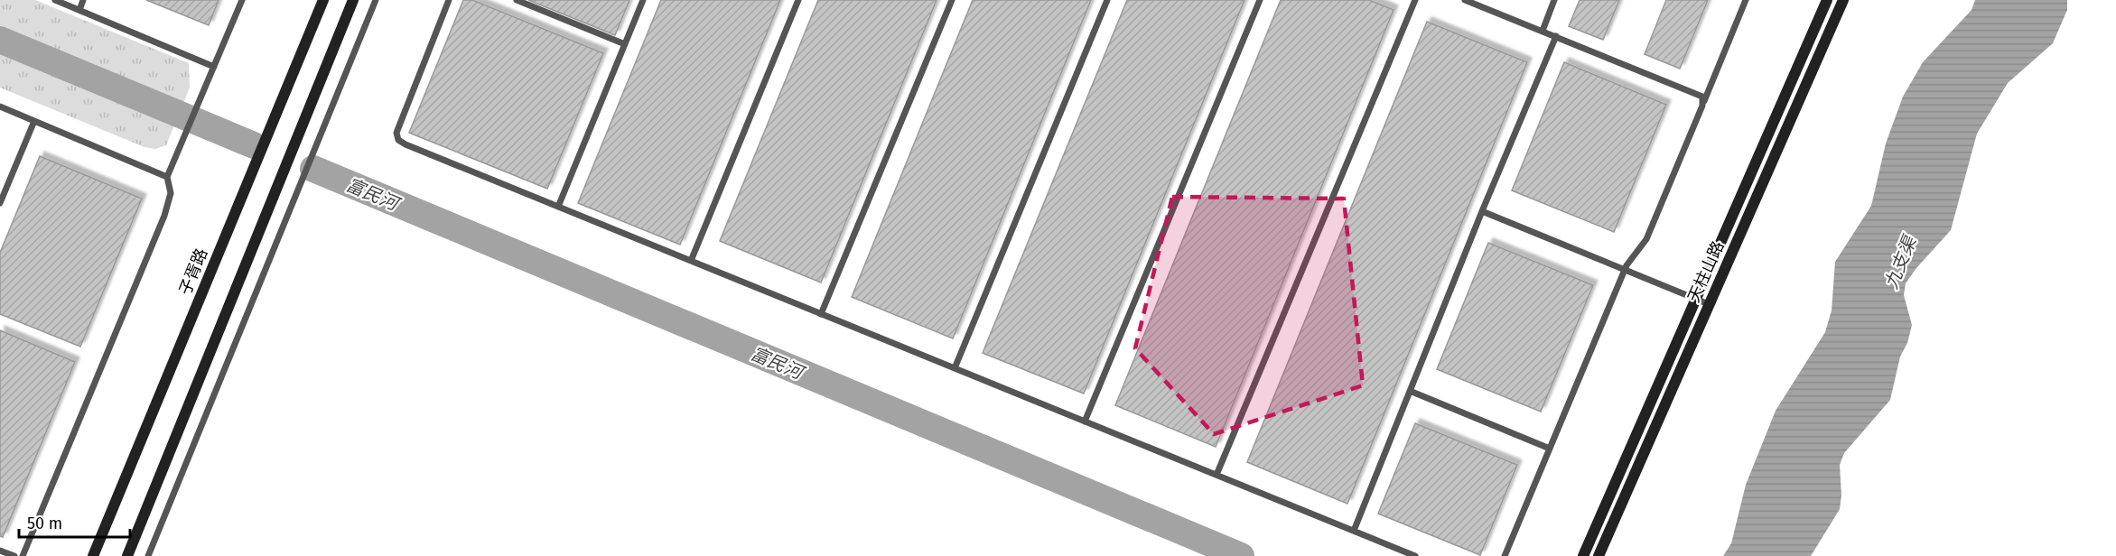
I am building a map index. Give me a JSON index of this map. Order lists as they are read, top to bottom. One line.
{"streets":{"street":["子胥路","天柱山路"]},"water":["富民河","九支渠"],"scale_bar":"50 m"}
